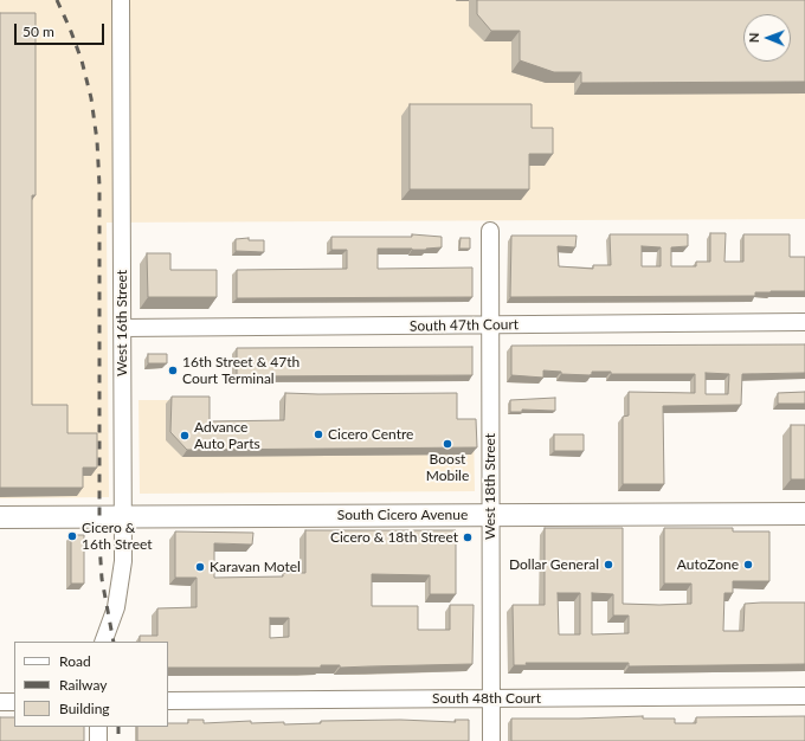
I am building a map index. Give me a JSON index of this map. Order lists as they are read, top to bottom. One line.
{"streets":{"main road":["South Cicero Avenue"],"street":["West 16th Street","South 47th Court","West 18th Street","South 48th Court"]},"crossings":[["West 16th Street","South 47th Court"],["West 16th Street","South Cicero Avenue"],["South 47th Court","West 18th Street"],["West 18th Street","South Cicero Avenue"],["West 18th Street","South 48th Court"]],"places":["16th Street & 47th Court Terminal","Cicero Centre","Advance Auto Parts","Boost Mobile","Cicero & 16th Street","Cicero & 18th Street","Dollar General","AutoZone","Karavan Motel"],"legend":["Road","Railway","Building"],"scale_bar":"50 m","north":"left"}
